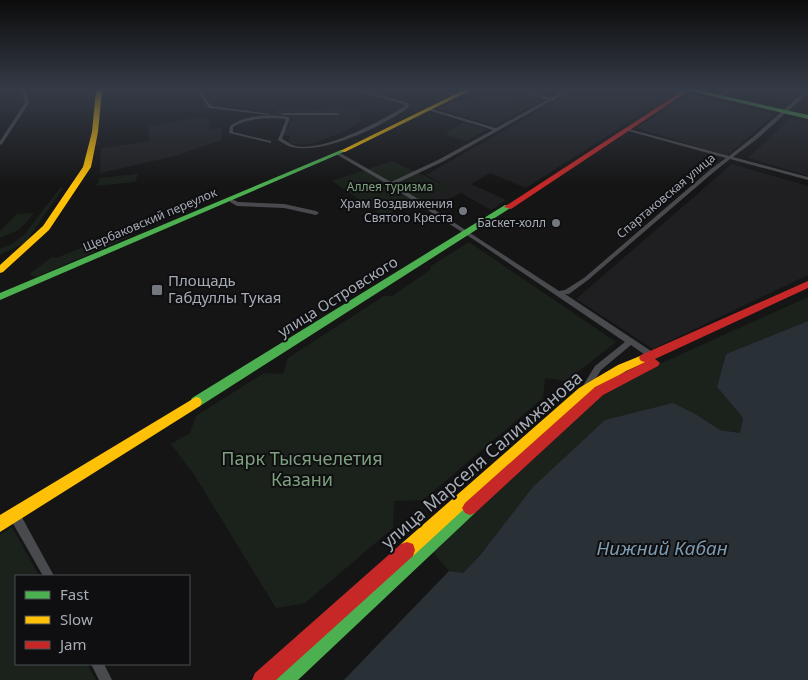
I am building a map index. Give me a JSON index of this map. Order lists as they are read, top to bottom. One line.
{"streets":{"main road":["Щербаковский переулок","улица Островского","улица Марселя Салимжанова"],"street":["Спартаковская улица"]},"water":["Нижний Кабан"],"parks":["Аллея туризма","Парк Тысячелетия Казани"],"places":{"other":["Храм Воздвижения Святого Креста","Баскет-холл"],"transit":["Площадь Габдуллы Тукая"]},"legend":["Fast","Slow","Jam"]}
